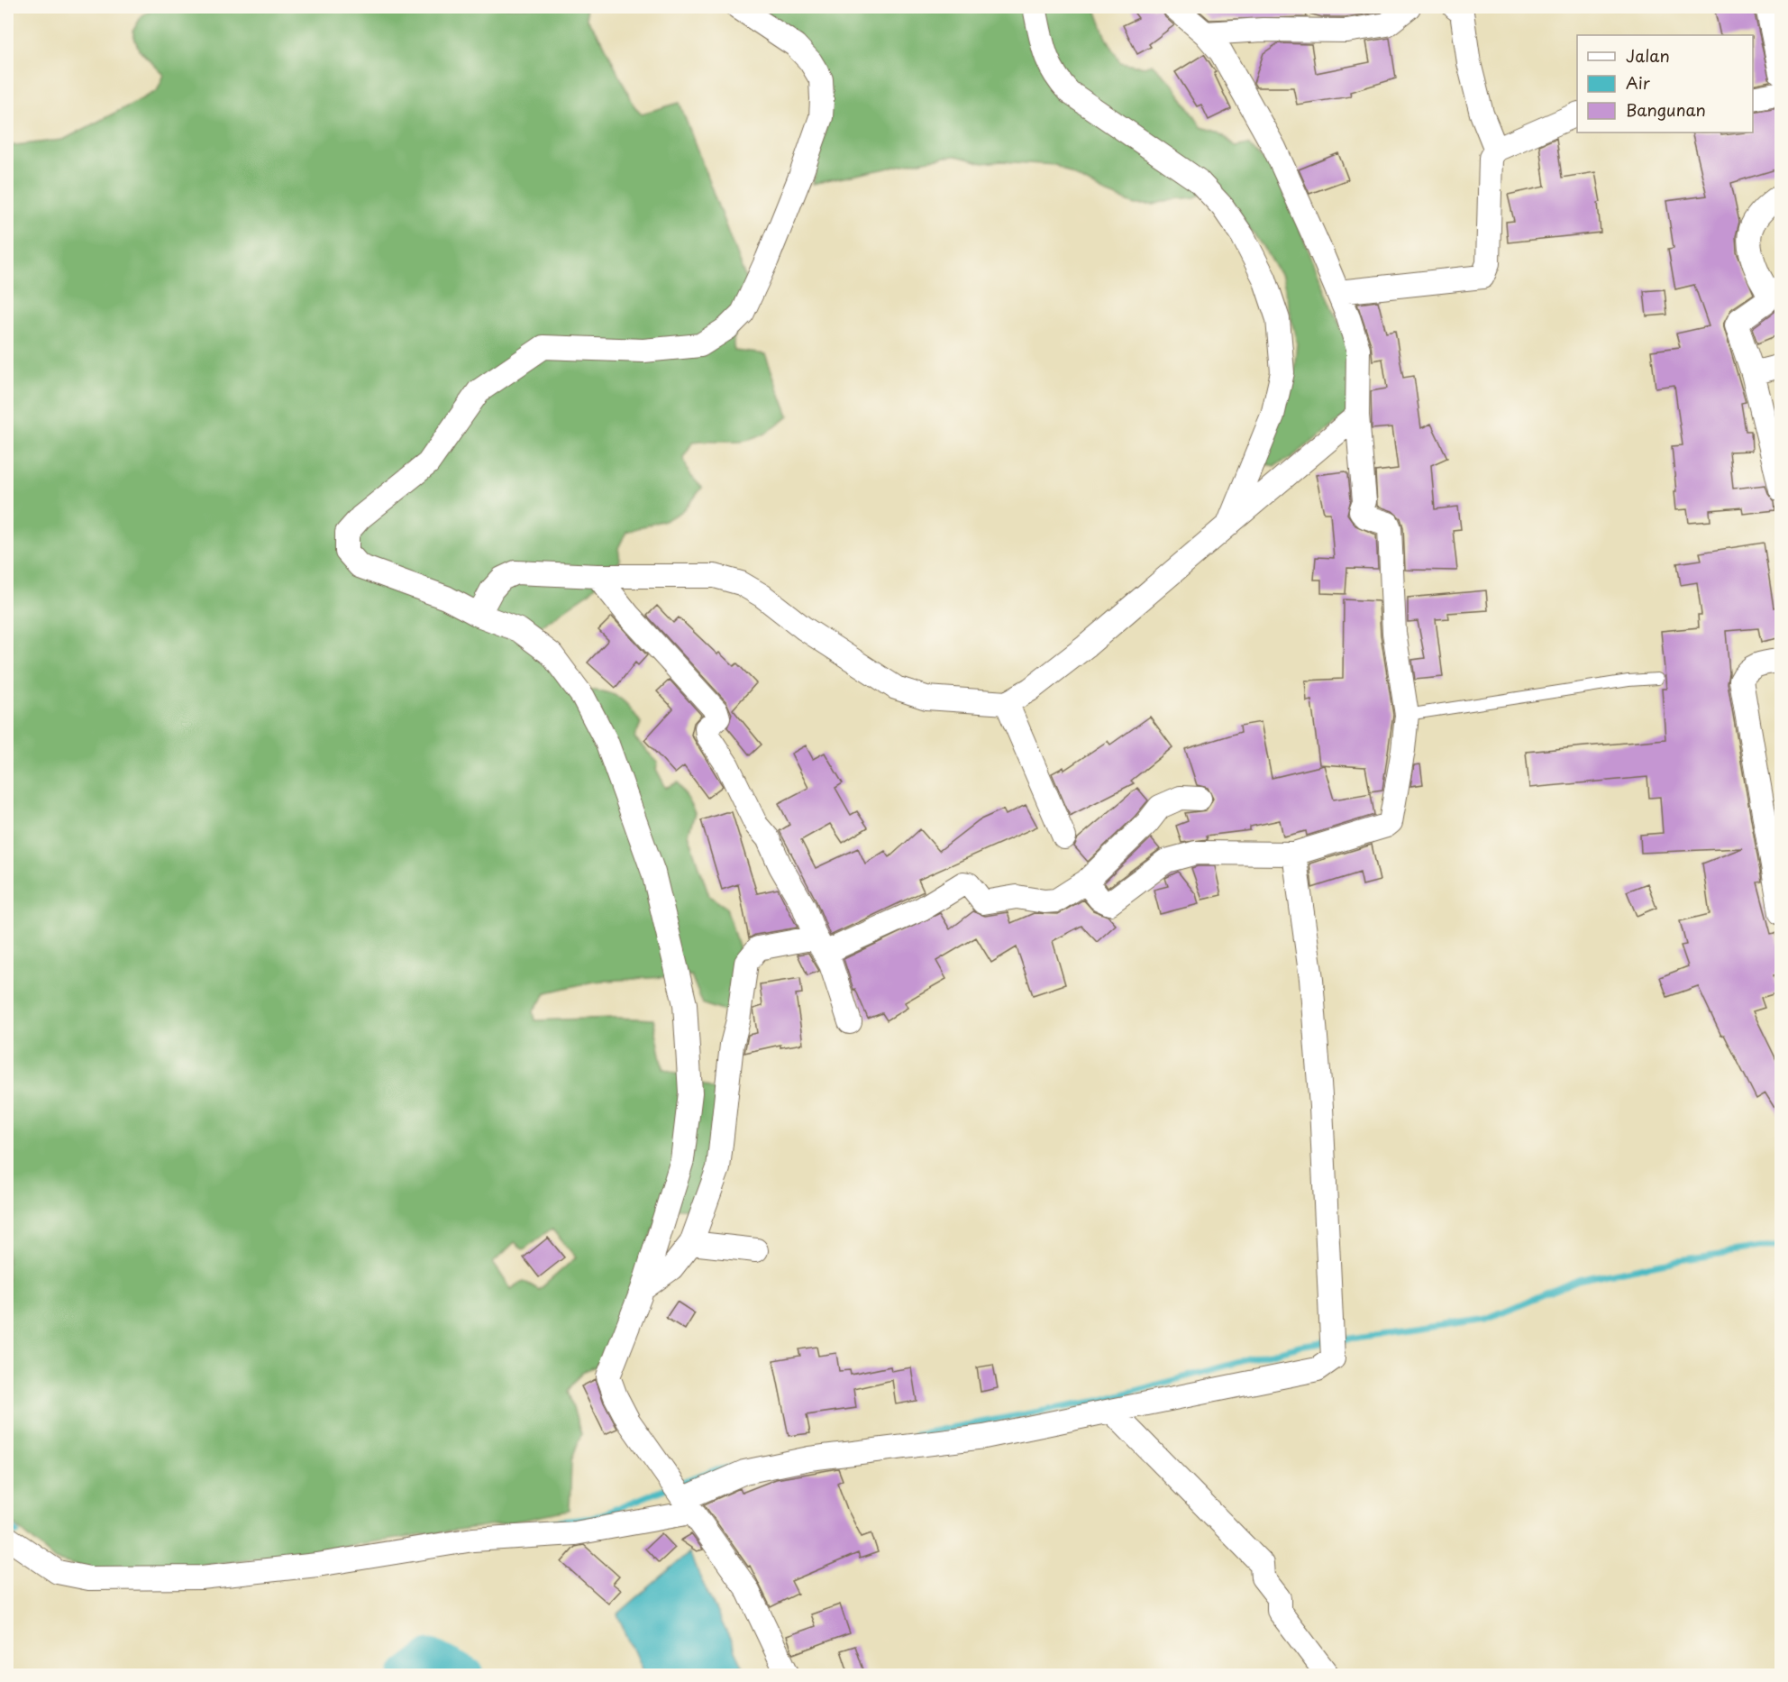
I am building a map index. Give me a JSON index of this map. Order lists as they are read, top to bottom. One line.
{"legend":["Jalan","Air","Bangunan"]}
